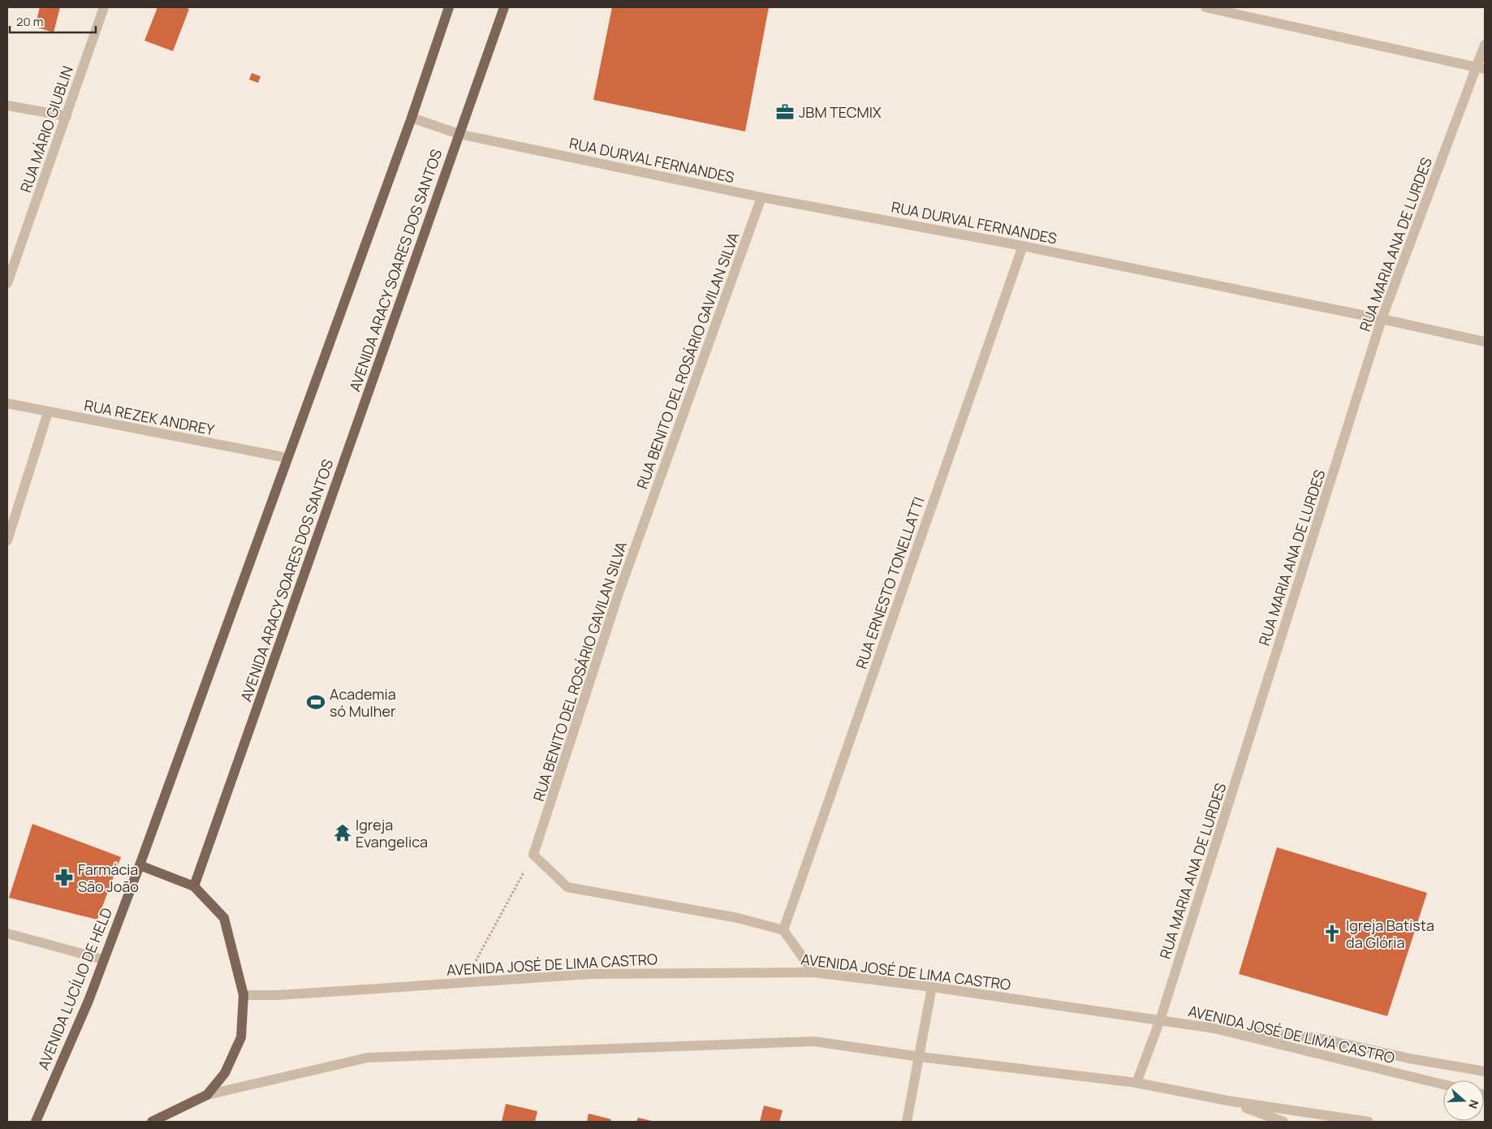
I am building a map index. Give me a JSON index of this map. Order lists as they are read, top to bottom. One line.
{"streets":{"main road":["AVENIDA ARACY SOARES DOS SANTOS","AVENIDA LUCÍLIO DE HELD"],"street":["RUA MÁRIO GIUBLIN","RUA DURVAL FERNANDES","RUA MARIA ANA DE LURDES","RUA BENITO DEL ROSÁRIO GAVILAN SILVA","RUA REZEK ANDREY","RUA ERNESTO TONELLATTI","AVENIDA JOSÉ DE LIMA CASTRO"]},"crossings":[["RUA DURVAL FERNANDES","RUA MARIA ANA DE LURDES"],["RUA DURVAL FERNANDES","AVENIDA ARACY SOARES DOS SANTOS"],["RUA DURVAL FERNANDES","RUA BENITO DEL ROSÁRIO GAVILAN SILVA"],["RUA DURVAL FERNANDES","RUA ERNESTO TONELLATTI"],["RUA MARIA ANA DE LURDES","AVENIDA JOSÉ DE LIMA CASTRO"]],"places":{"office":["JBM TECMIX"],"sports":["Academia só Mulher"],"temple":["Igreja Evangelica"],"pharmacy":["Farmácia São João"],"church":["Igreja Batista da Glória"]},"scale_bar":"20 m","north":"right"}
